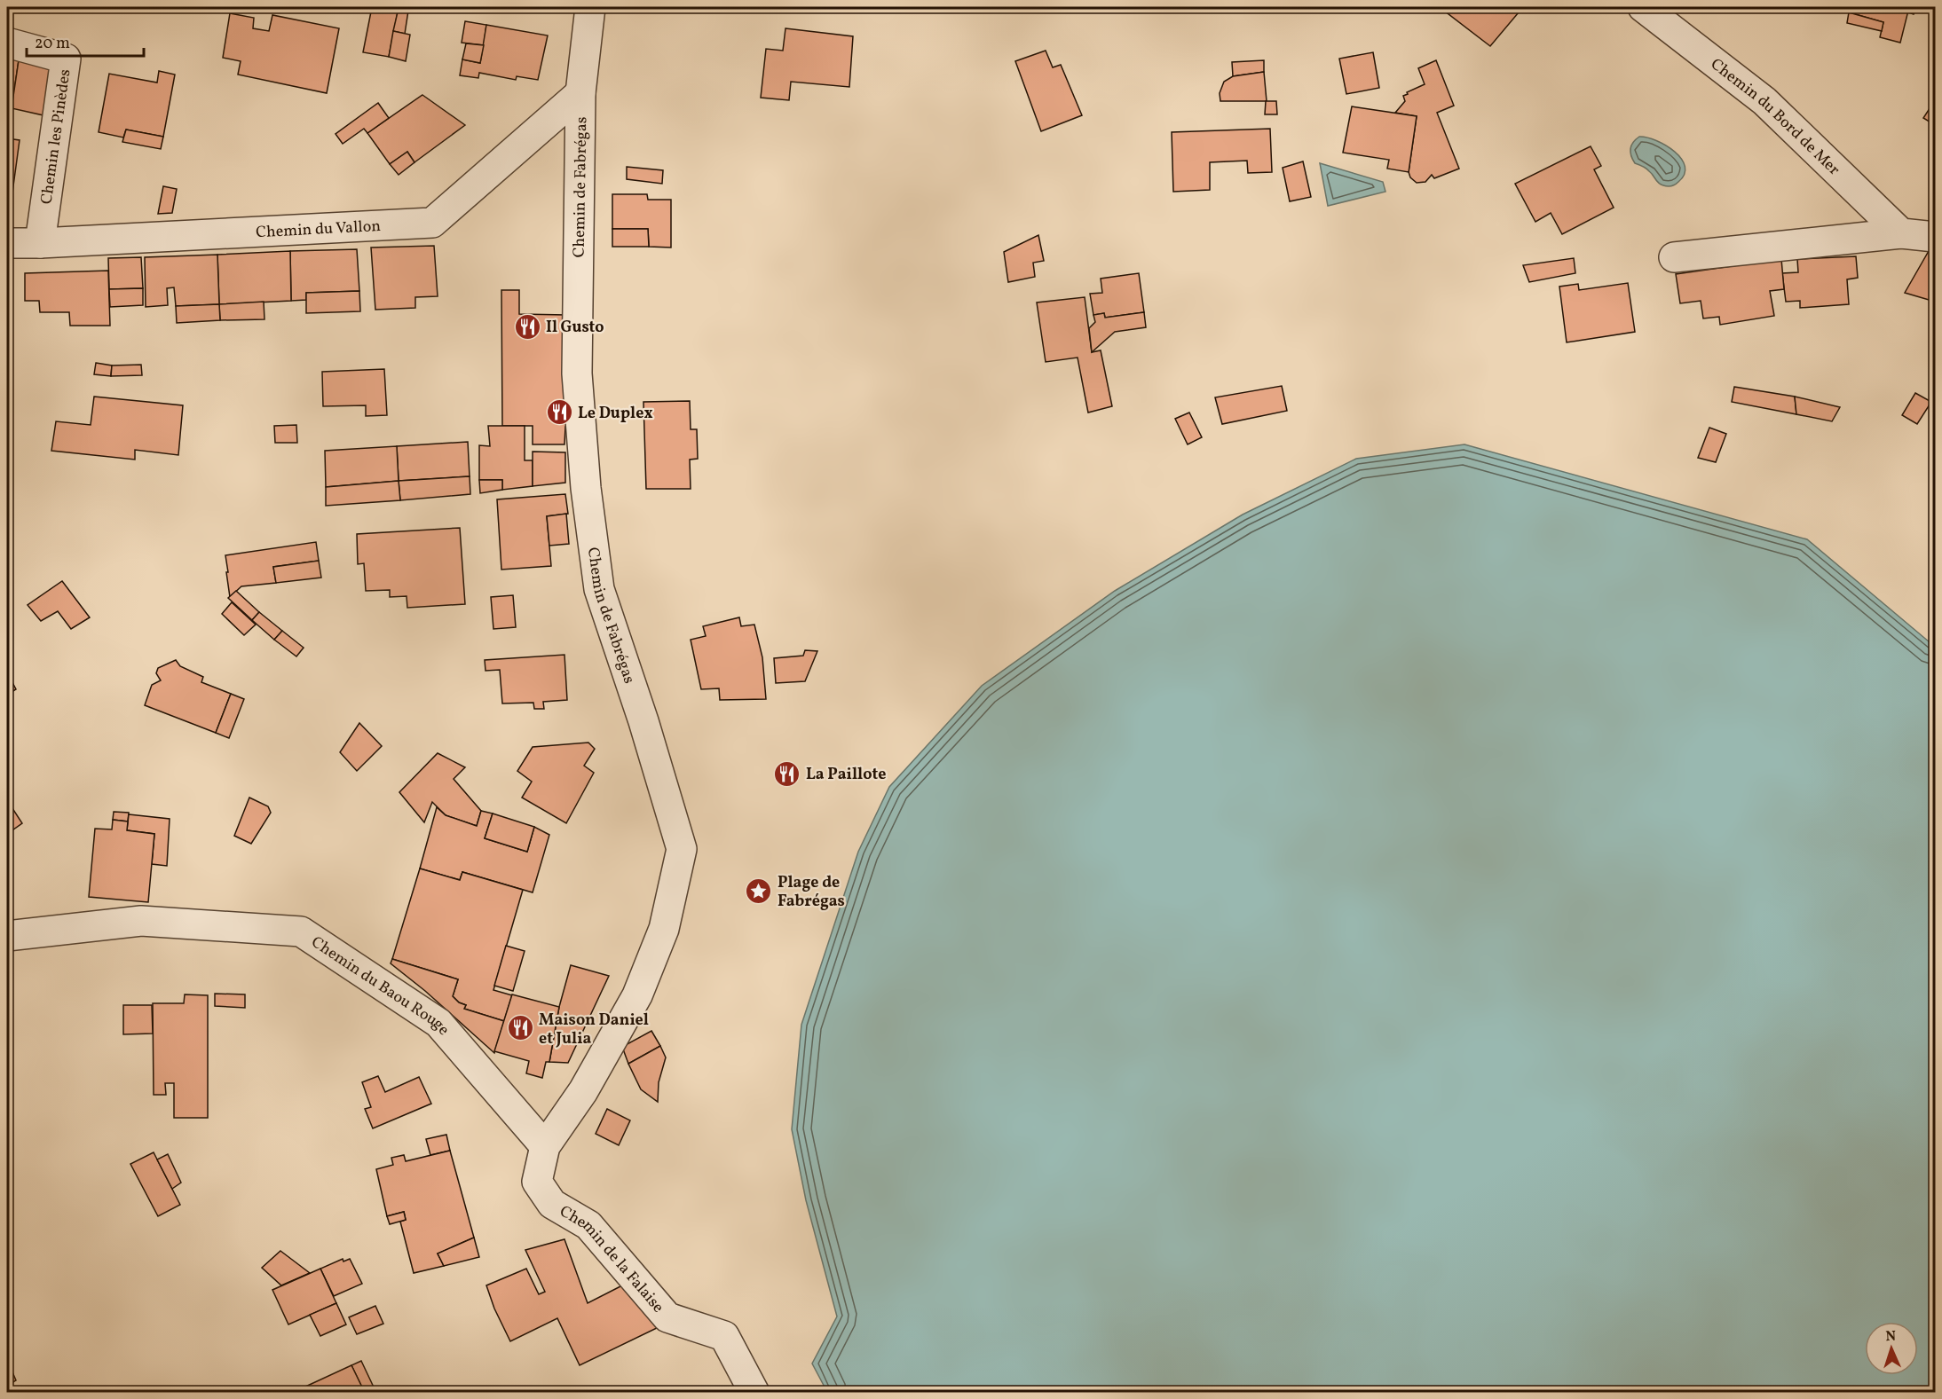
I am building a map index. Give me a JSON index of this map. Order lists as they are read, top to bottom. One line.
{"streets":{"street":["Chemin du Bord de Mer","Chemin les Pinèdes","Chemin de Fabrégas","Chemin du Vallon","Chemin du Baou Rouge","Chemin de la Falaise"]},"crossings":[["Chemin les Pinèdes","Chemin du Vallon"],["Chemin de Fabrégas","Chemin du Vallon"],["Chemin de Fabrégas","Chemin du Baou Rouge"],["Chemin de Fabrégas","Chemin de la Falaise"]],"places":{"restaurant":["Il Gusto","Le Duplex","La Paillote","Maison Daniel et Julia"],"place":["Plage de Fabrégas"]},"scale_bar":"20 m","north":"top"}
